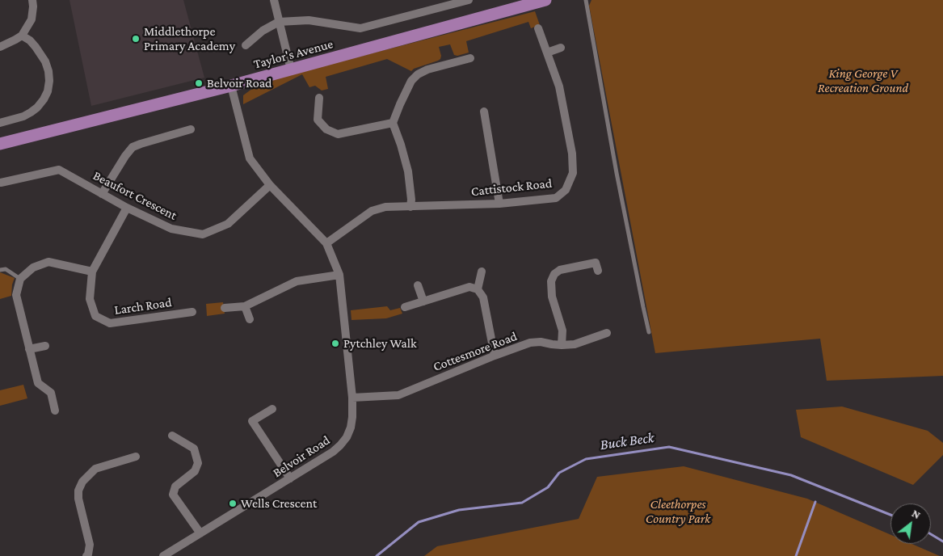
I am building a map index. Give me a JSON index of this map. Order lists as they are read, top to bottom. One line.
{"streets":{"main road":["Taylor's Avenue"],"street":["Cattistock Road","Beaufort Crescent","Larch Road","Cottesmore Road","Belvoir Road"]},"crossings":[["Taylor's Avenue","Belvoir Road"],["Cattistock Road","Belvoir Road"],["Beaufort Crescent","Larch Road"],["Beaufort Crescent","Belvoir Road"],["Cottesmore Road","Belvoir Road"]],"water":["Buck Beck"],"parks":["King George V Recreation Ground","Cleethorpes Country Park"],"places":["Middlethorpe Primary Academy","Belvoir Road","Pytchley Walk","Wells Crescent"],"north":"top right"}
